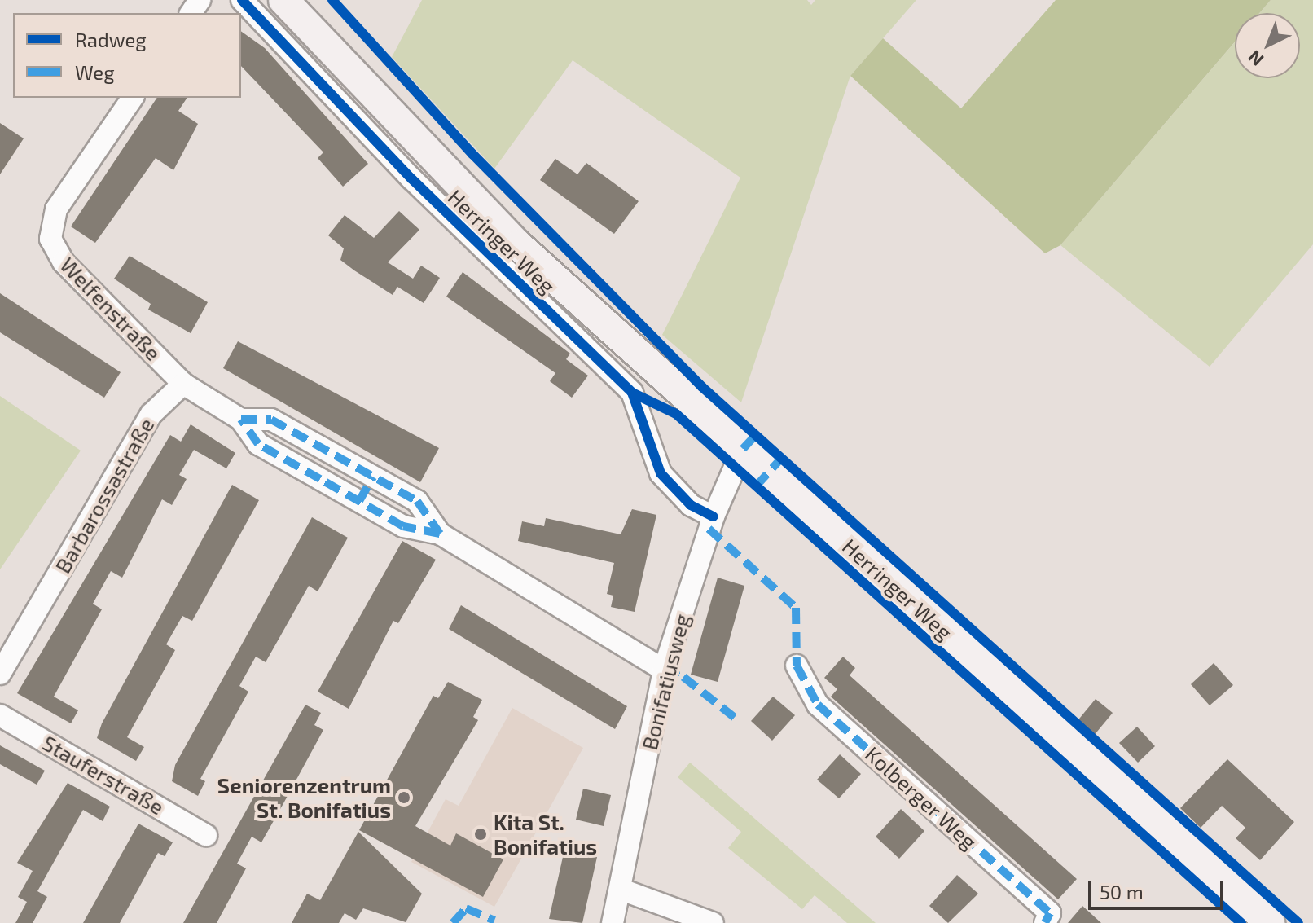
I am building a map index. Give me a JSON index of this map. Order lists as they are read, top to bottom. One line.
{"streets":{"main road":["Herringer Weg"],"street":["Welfenstraße","Barbarossastraße","Bonifatiusweg","Stauferstraße","Kolberger Weg"]},"crossings":[["Herringer Weg","Bonifatiusweg"],["Welfenstraße","Barbarossastraße"]],"places":["Seniorenzentrum St. Bonifatius","Kita St. Bonifatius"],"legend":["Radweg","Weg"],"scale_bar":"50 m","north":"bottom left"}
